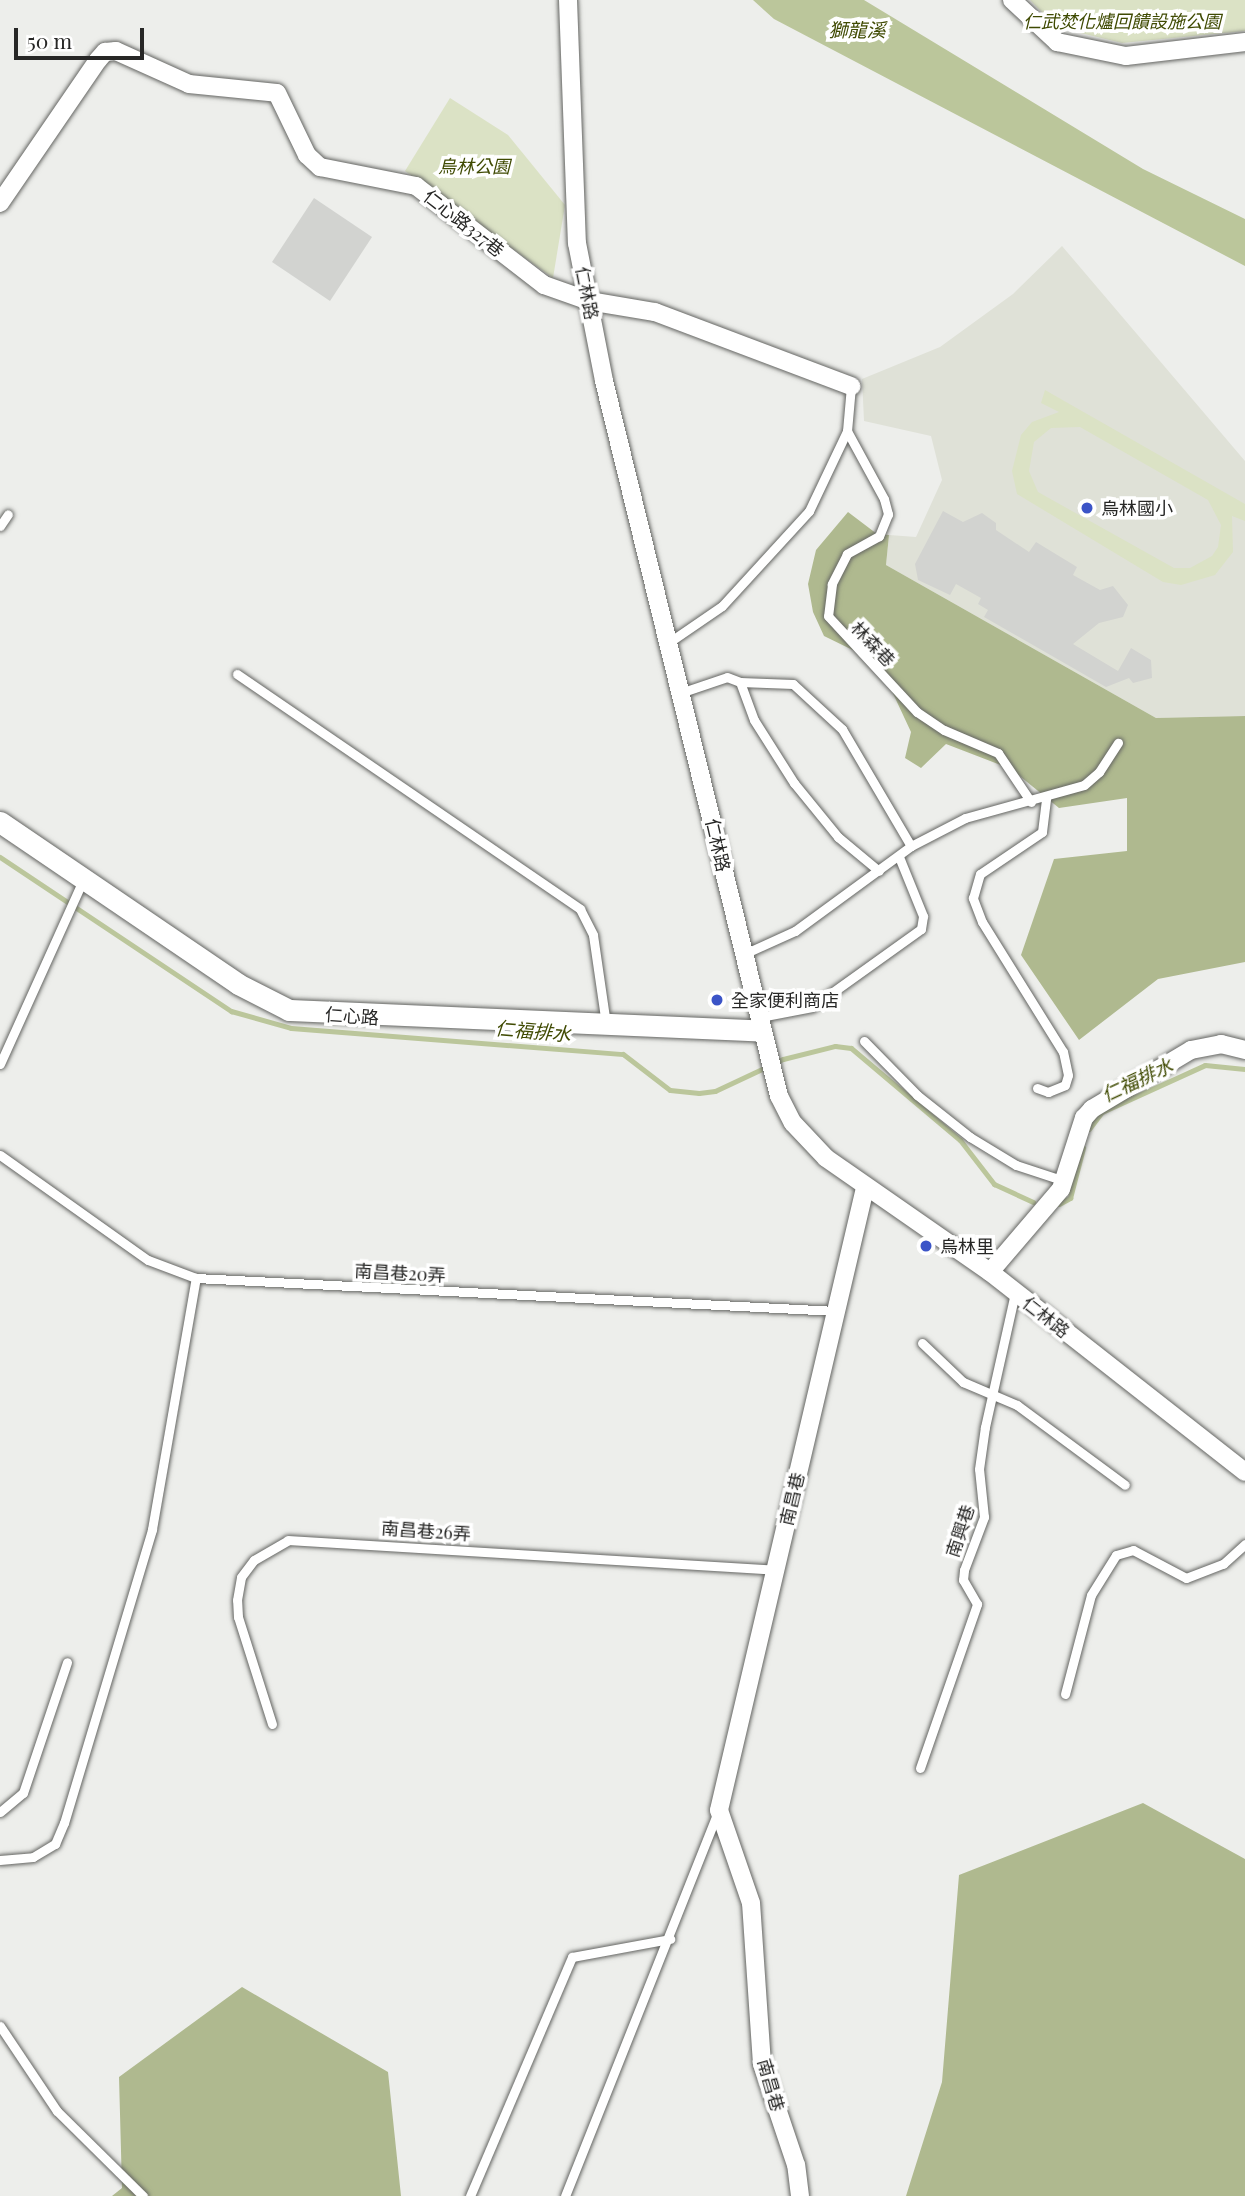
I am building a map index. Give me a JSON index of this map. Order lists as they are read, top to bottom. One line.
{"streets":{"street":["仁心路327巷","仁林路","仁心路","南昌巷"],"lane":["林森巷","南昌巷20弄","南昌巷26弄","南興巷"]},"crossings":[["仁心路327巷","仁林路"],["仁林路","仁心路"],["仁林路","南昌巷"],["仁林路","南興巷"],["南昌巷20弄","南昌巷"],["南昌巷","南昌巷26弄"]],"water":["獅龍溪","仁福排水"],"parks":["仁武焚化爐回饋設施公園","烏林公園"],"places":["烏林國小","全家便利商店","烏林里"],"scale_bar":"50 m"}
